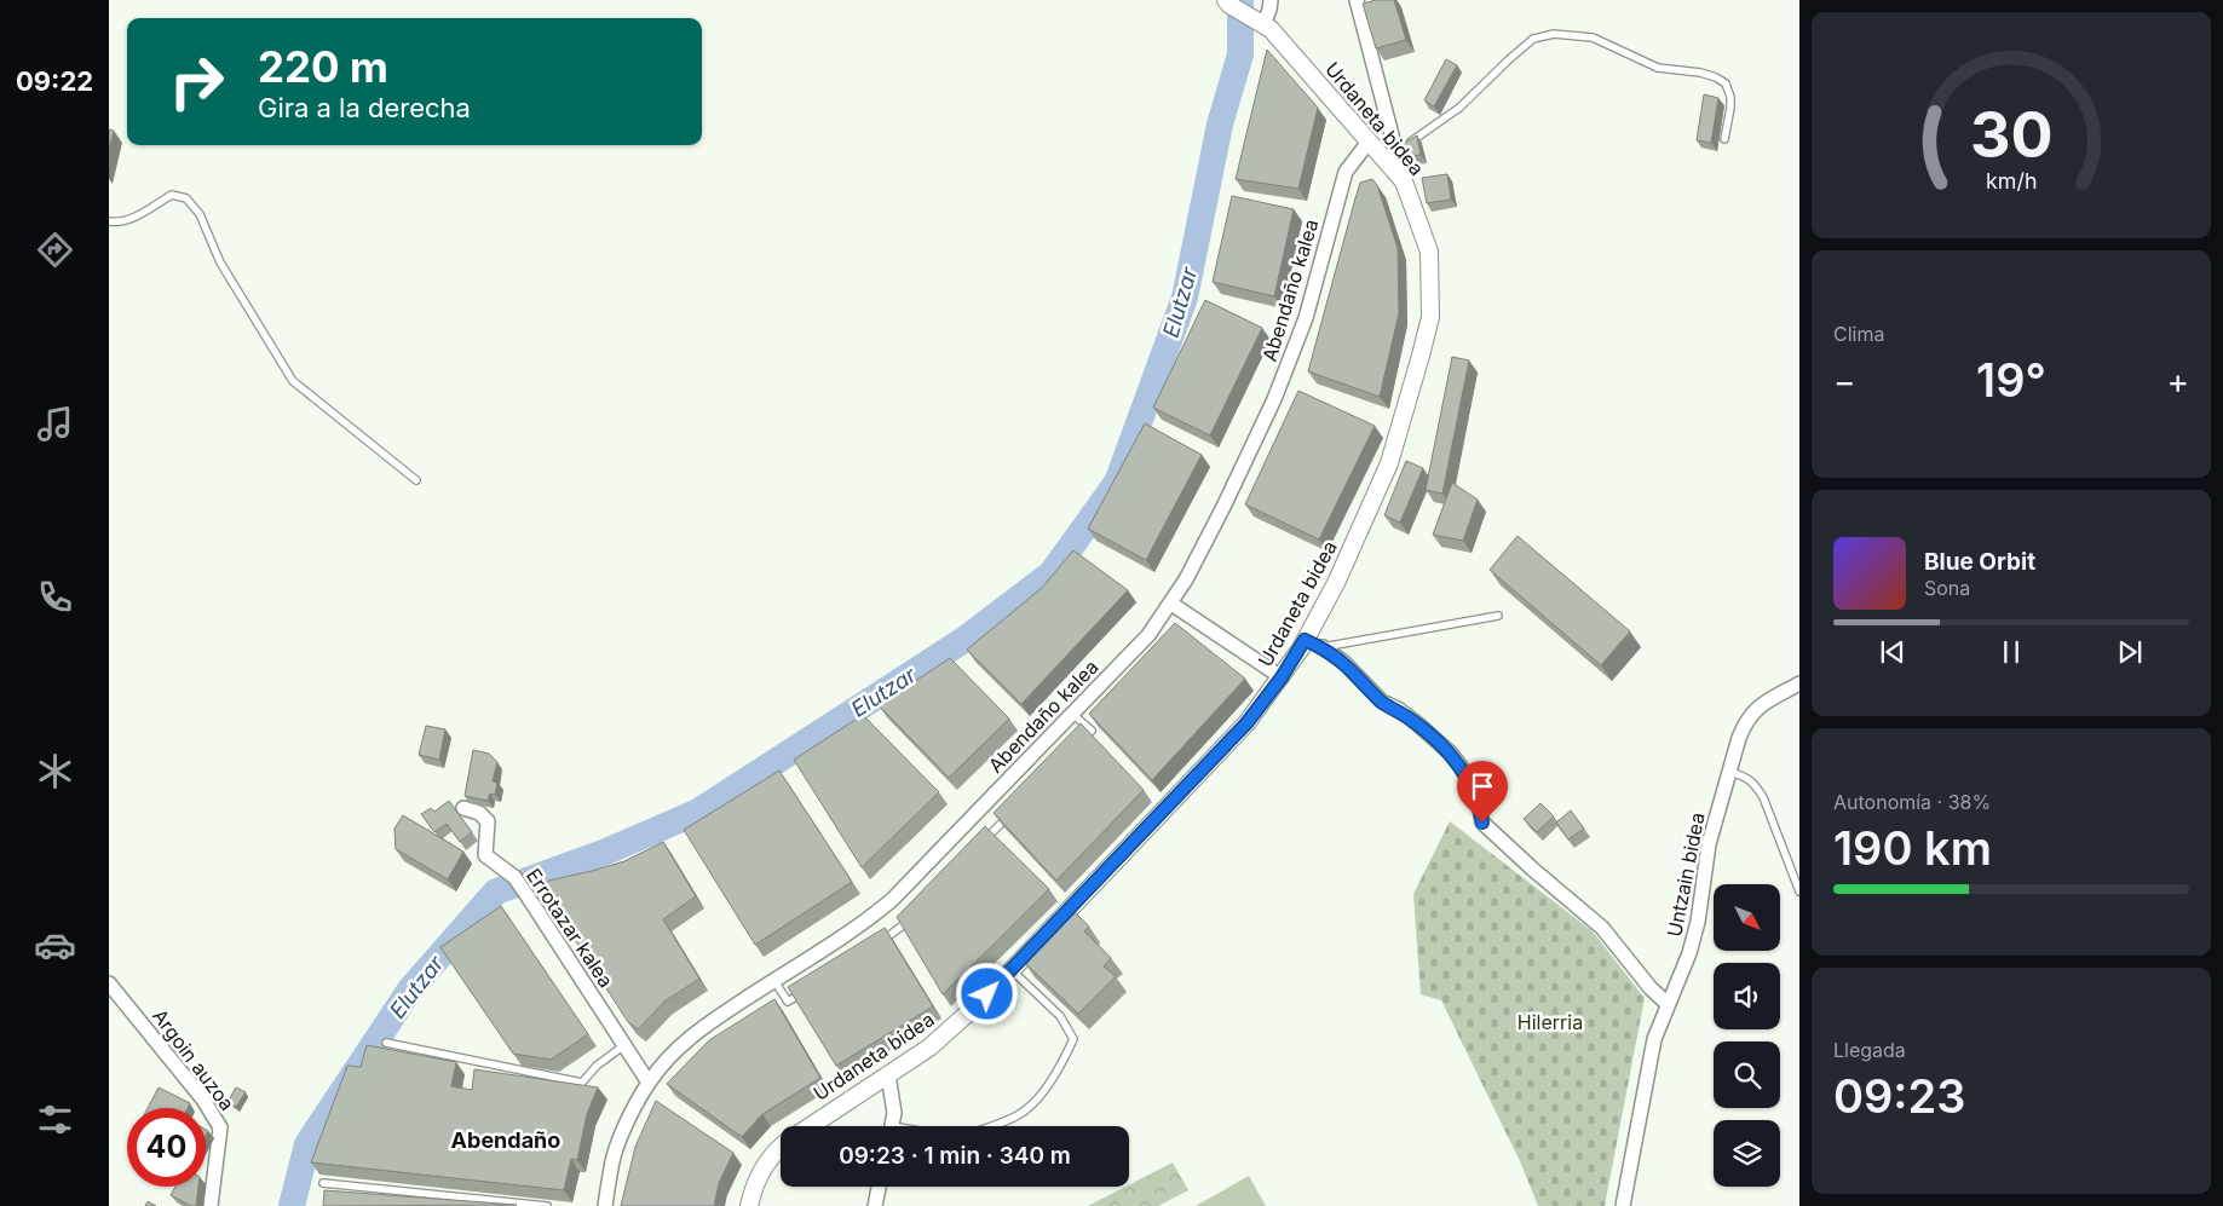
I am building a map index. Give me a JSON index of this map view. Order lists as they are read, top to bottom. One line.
{"streets":{"street":["Urdaneta bidea","Abendaño kalea","Untzain bidea","Errotazar kalea","Argoin auzoa"]},"crossings":[["Urdaneta bidea","Abendaño kalea"],["Abendaño kalea","Errotazar kalea"]],"districts":["Abendaño"],"water":["Elutzar"],"parks":["Hilerria"],"north":"bottom right","page":{"tabs":"09:22","turn":["220 m","Gira a la derecha"],"tile":["Clima",["Autonomía · 38%","190 km"],["Llegada","09:23"]],"heat":["−","19°","+"],"song":["Blue Orbit","Sona"],"limit":"40","trip":"09:23 · 1 min · 340 m","gauge":["30","km/h"]}}
